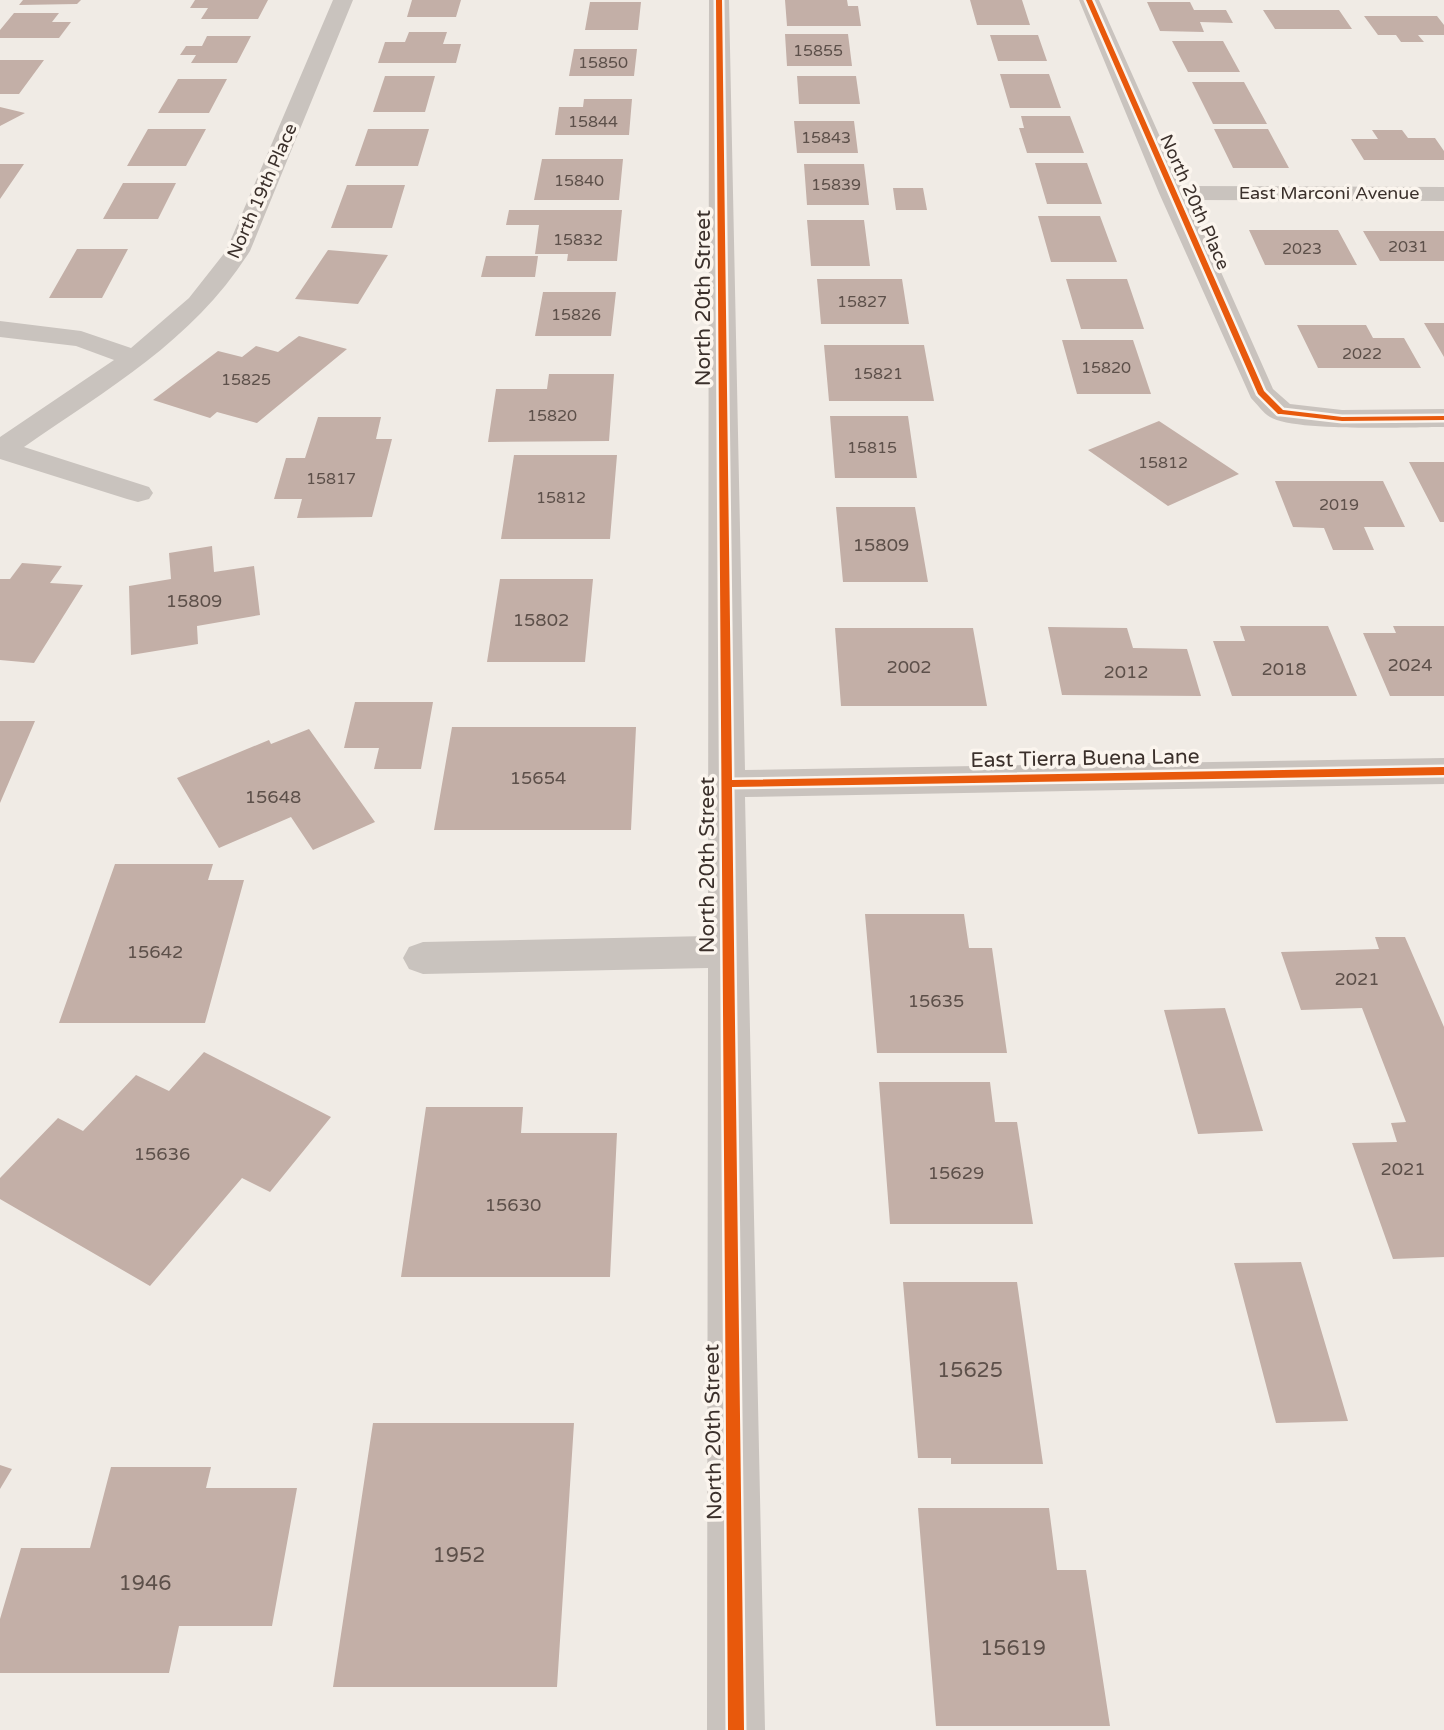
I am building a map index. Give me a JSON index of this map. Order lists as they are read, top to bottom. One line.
{"streets":{"street":["North 19th Place","East Marconi Avenue","North 20th Place","North 20th Street","East Tierra Buena Lane"]},"crossings":[["East Marconi Avenue","North 20th Place"],["North 20th Street","East Tierra Buena Lane"]],"house_numbers":["15855","15850","15844","15843","15840","15839","15832","2031","2023","15827","15826","2022","15820","15821","15825","15820","15815","15812","15817","15812","2019","15809","15809","15802","2024","2002","2018","2012","15654","15648","15642","2021","15635","15636","2021","15629","15630","15625","1952","1946","15619"]}
